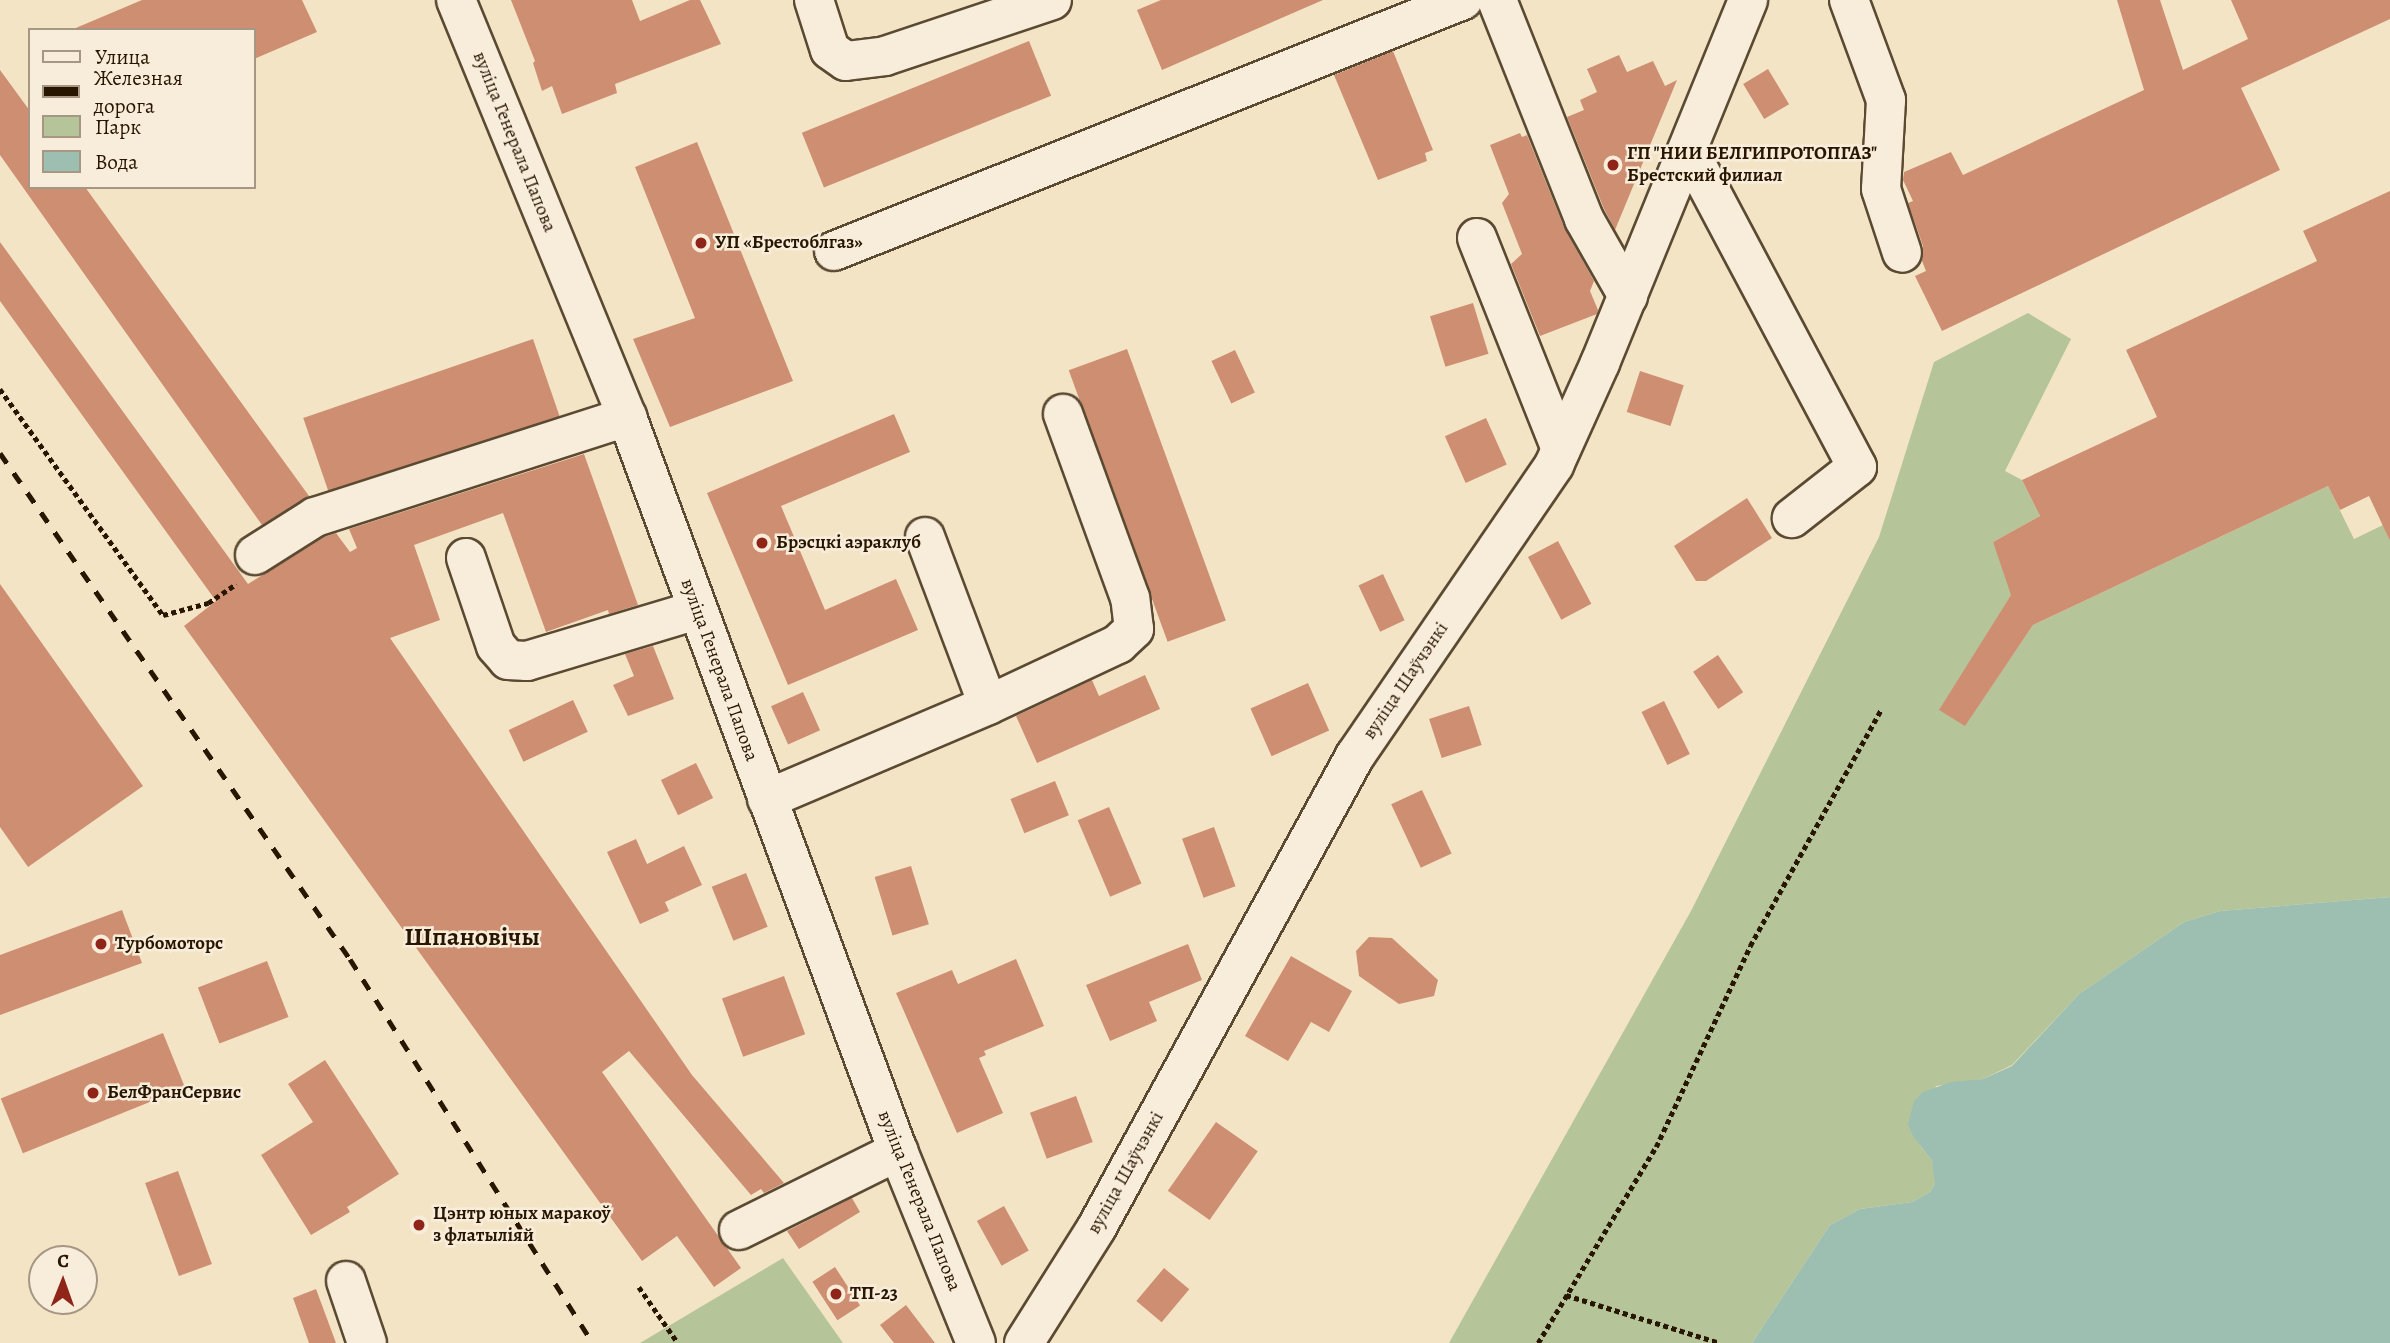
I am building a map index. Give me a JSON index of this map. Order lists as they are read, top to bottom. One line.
{"streets":{"street":["вуліца Генерала Папова","вуліца Шаўчэнкі"]},"districts":["Шпановічы"],"places":["ГП \"НИИ БЕЛГИПРОТОПГАЗ\" Брестский филиал","УП «Брестоблгаз»","Брэсцкі аэраклуб","Турбомоторс","БелФранСервис","Цэнтр юных маракоў з флатыліяй","ТП-23"],"legend":["Улица","Железная дорога","Парк","Вода"],"north":"top"}
